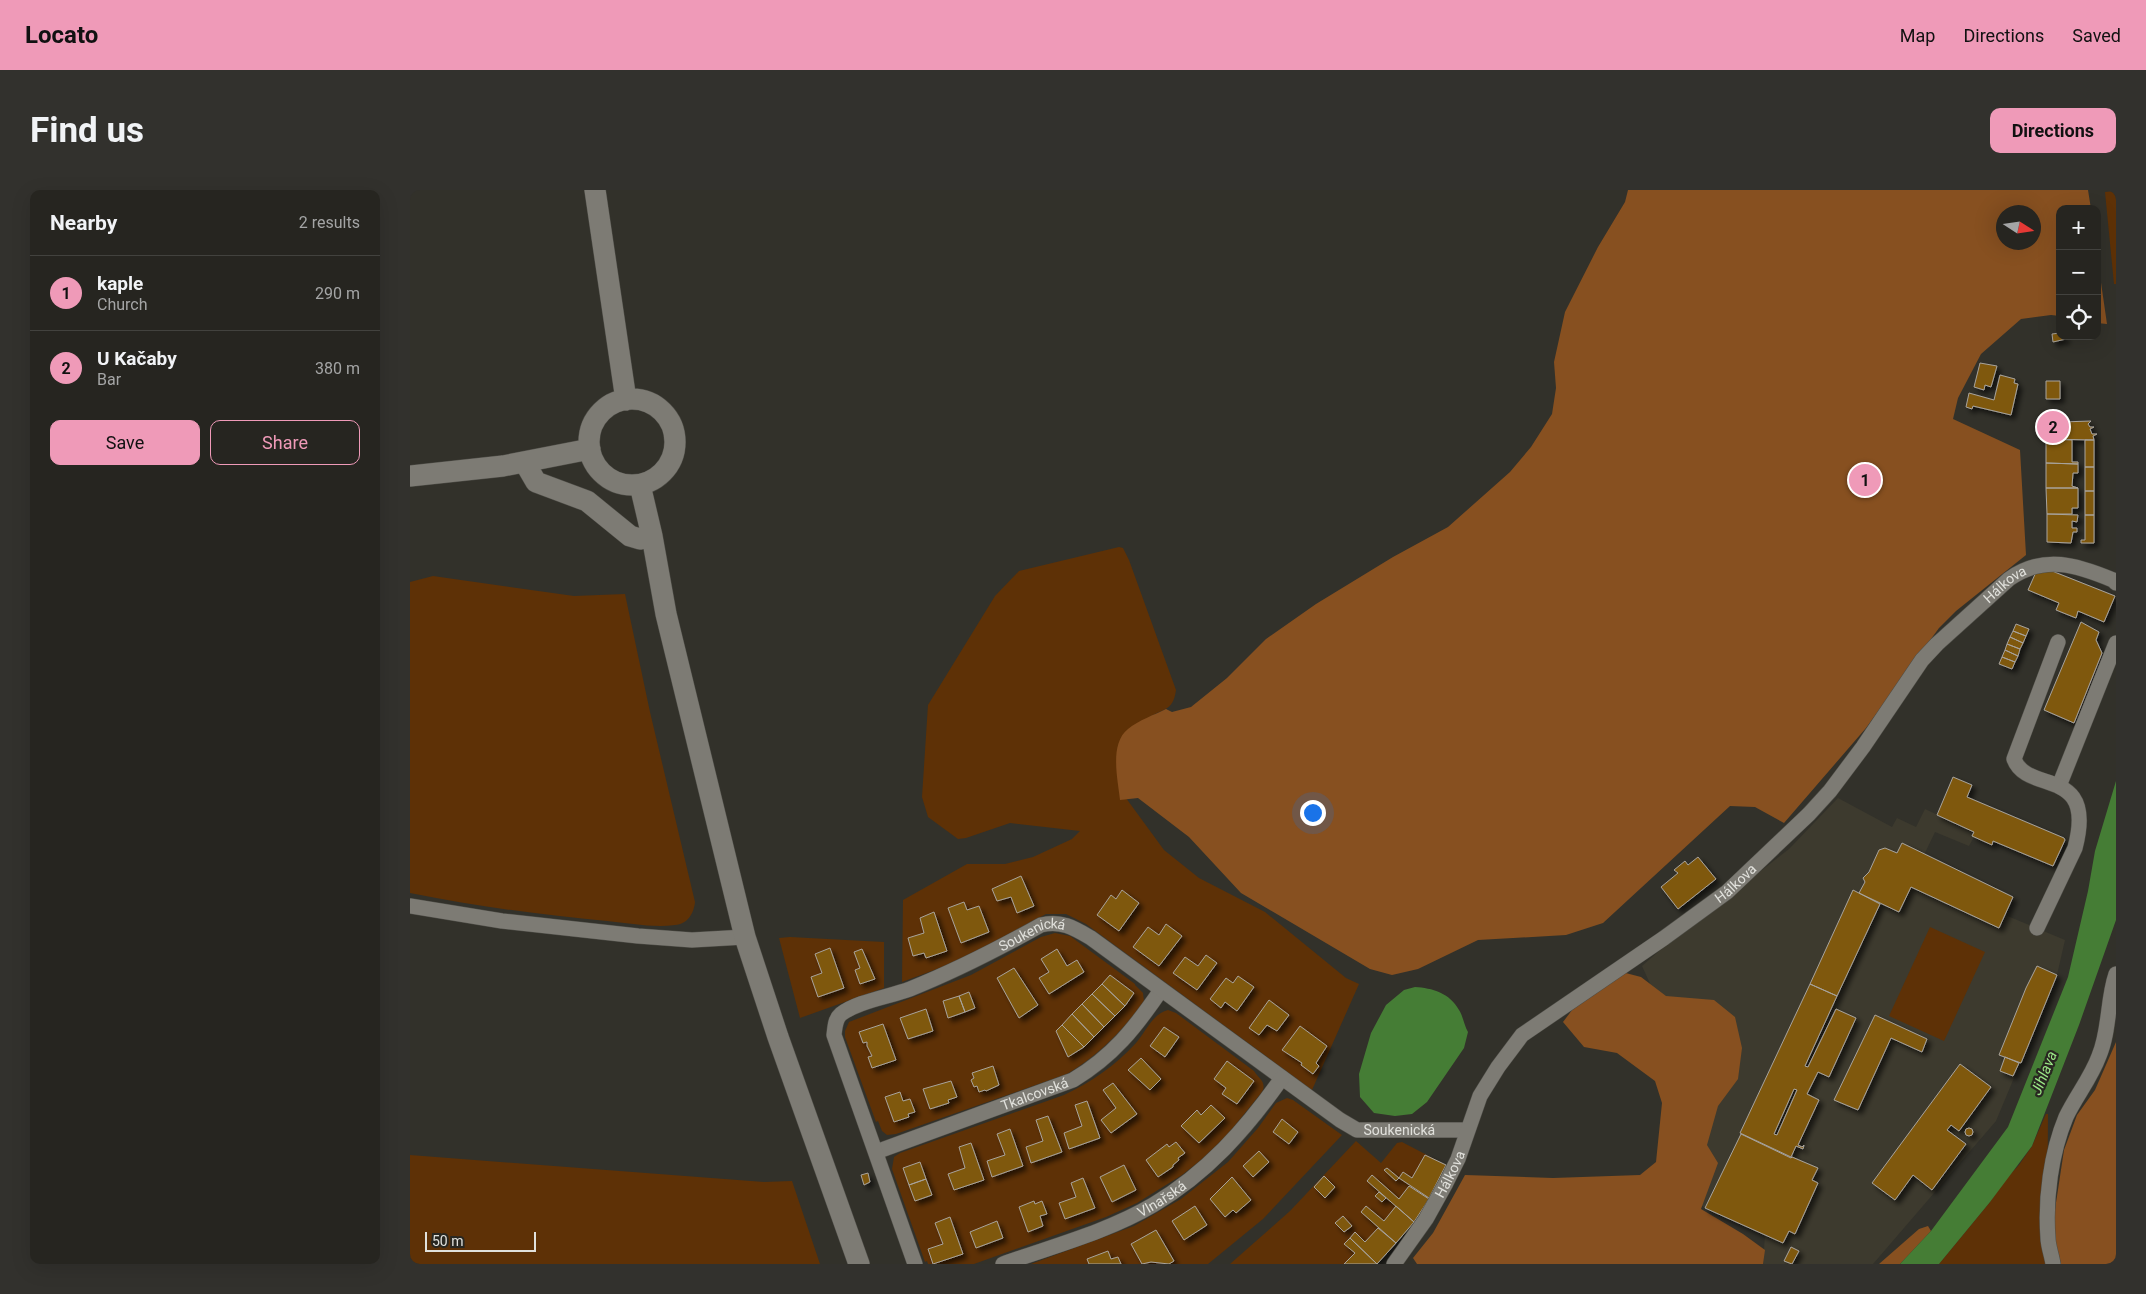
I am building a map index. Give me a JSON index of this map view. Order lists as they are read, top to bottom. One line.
{"streets":{"street":["Hálkova","Soukenická","Tkalcovská","Vlnařská"]},"crossings":[["Hálkova","Soukenická"],["Soukenická","Tkalcovská"],["Soukenická","Vlnařská"]],"water":["Jihlava"],"scale_bar":"50 m","north":"right","page":{"header":"Locato","nav":["Map","Directions","Saved"],"buttons":["Directions",["Save","Share"]],"title":"Find us","heading":["Nearby","2 results"],"map_buttons":["+","−"],"list":[{"mark":"1","name":"kaple","note":"Church","value":"290 m"},{"mark":"2","name":"U Kačaby","note":"Bar","value":"380 m"}],"pins":["2","1"],"scale":"50 m"}}
